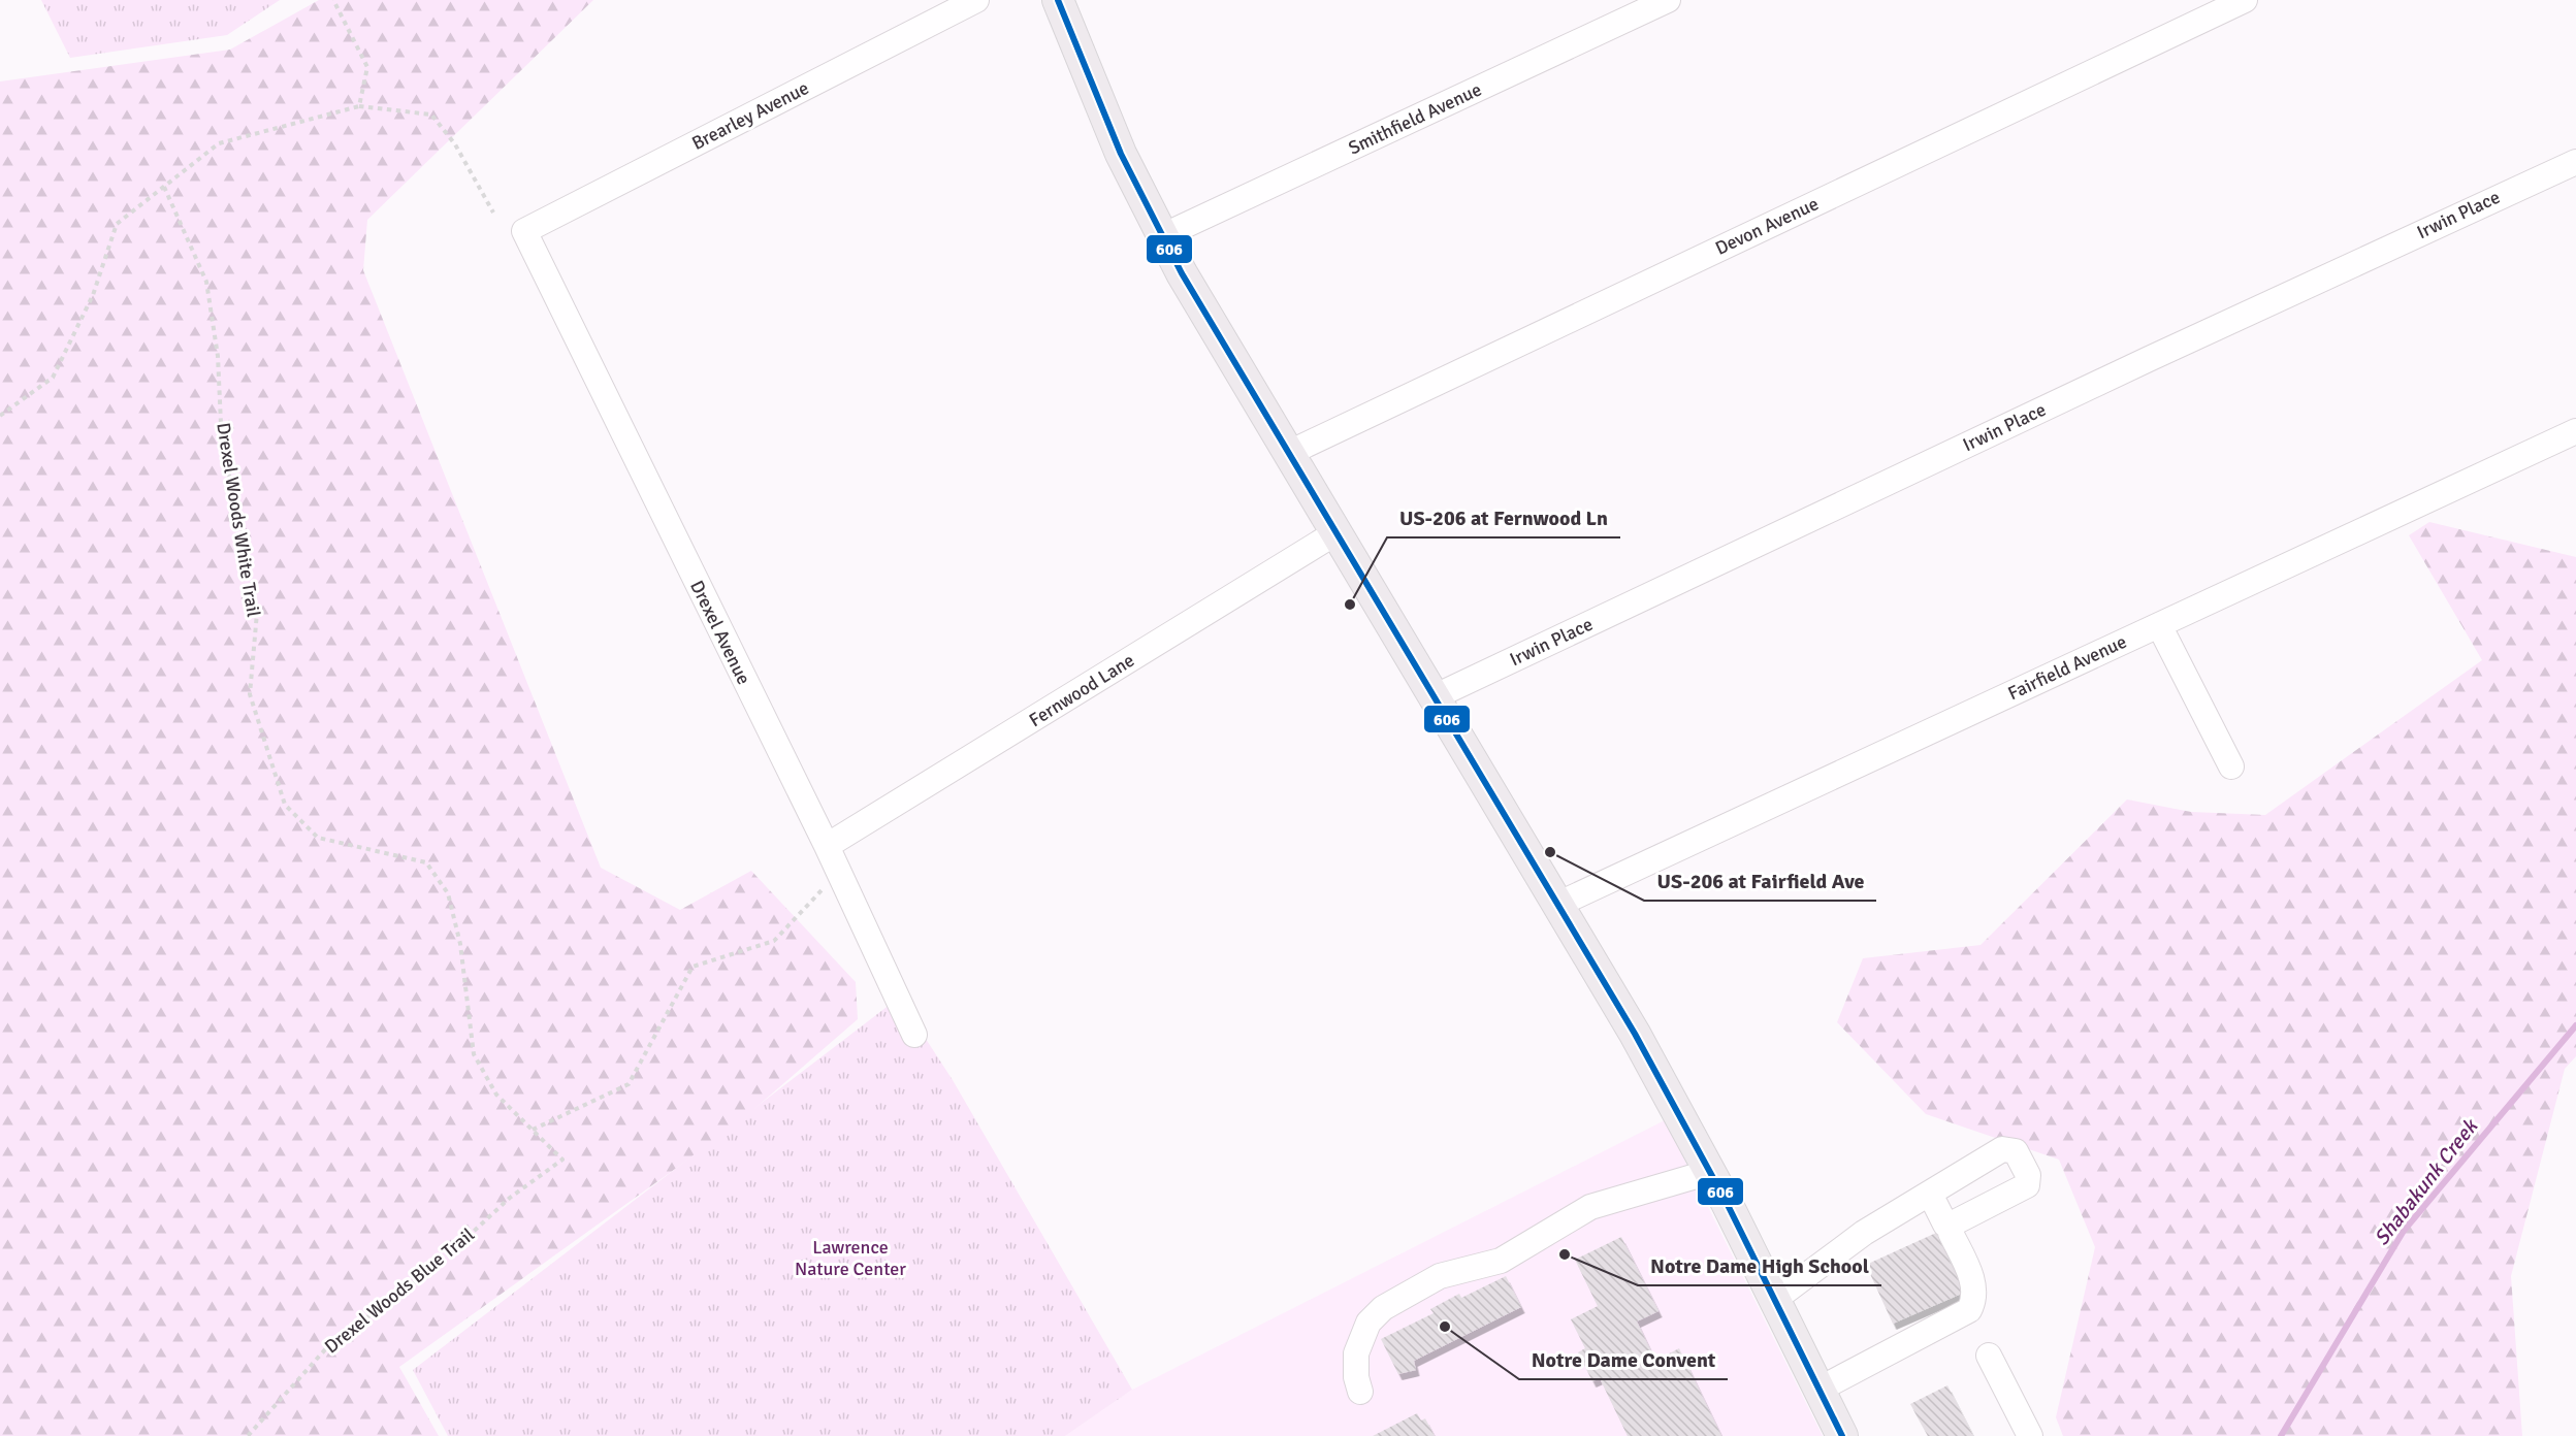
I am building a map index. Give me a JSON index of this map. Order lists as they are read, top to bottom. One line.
{"streets":{"street":["Brearley Avenue","Smithfield Avenue","Irwin Place","Devon Avenue","Drexel Avenue","Fairfield Avenue","Fernwood Lane"],"path":["Drexel Woods White Trail","Drexel Woods Blue Trail"]},"crossings":[["Brearley Avenue","Drexel Avenue"],["Drexel Woods White Trail","Drexel Woods Blue Trail"],["Drexel Avenue","Fernwood Lane"]],"water":["Shabakunk Creek"],"parks":["Lawrence Nature Center"],"places":["US-206 at Fernwood Ln","US-206 at Fairfield Ave","Notre Dame High School","Notre Dame Convent"],"lines":["transit line 606"]}
